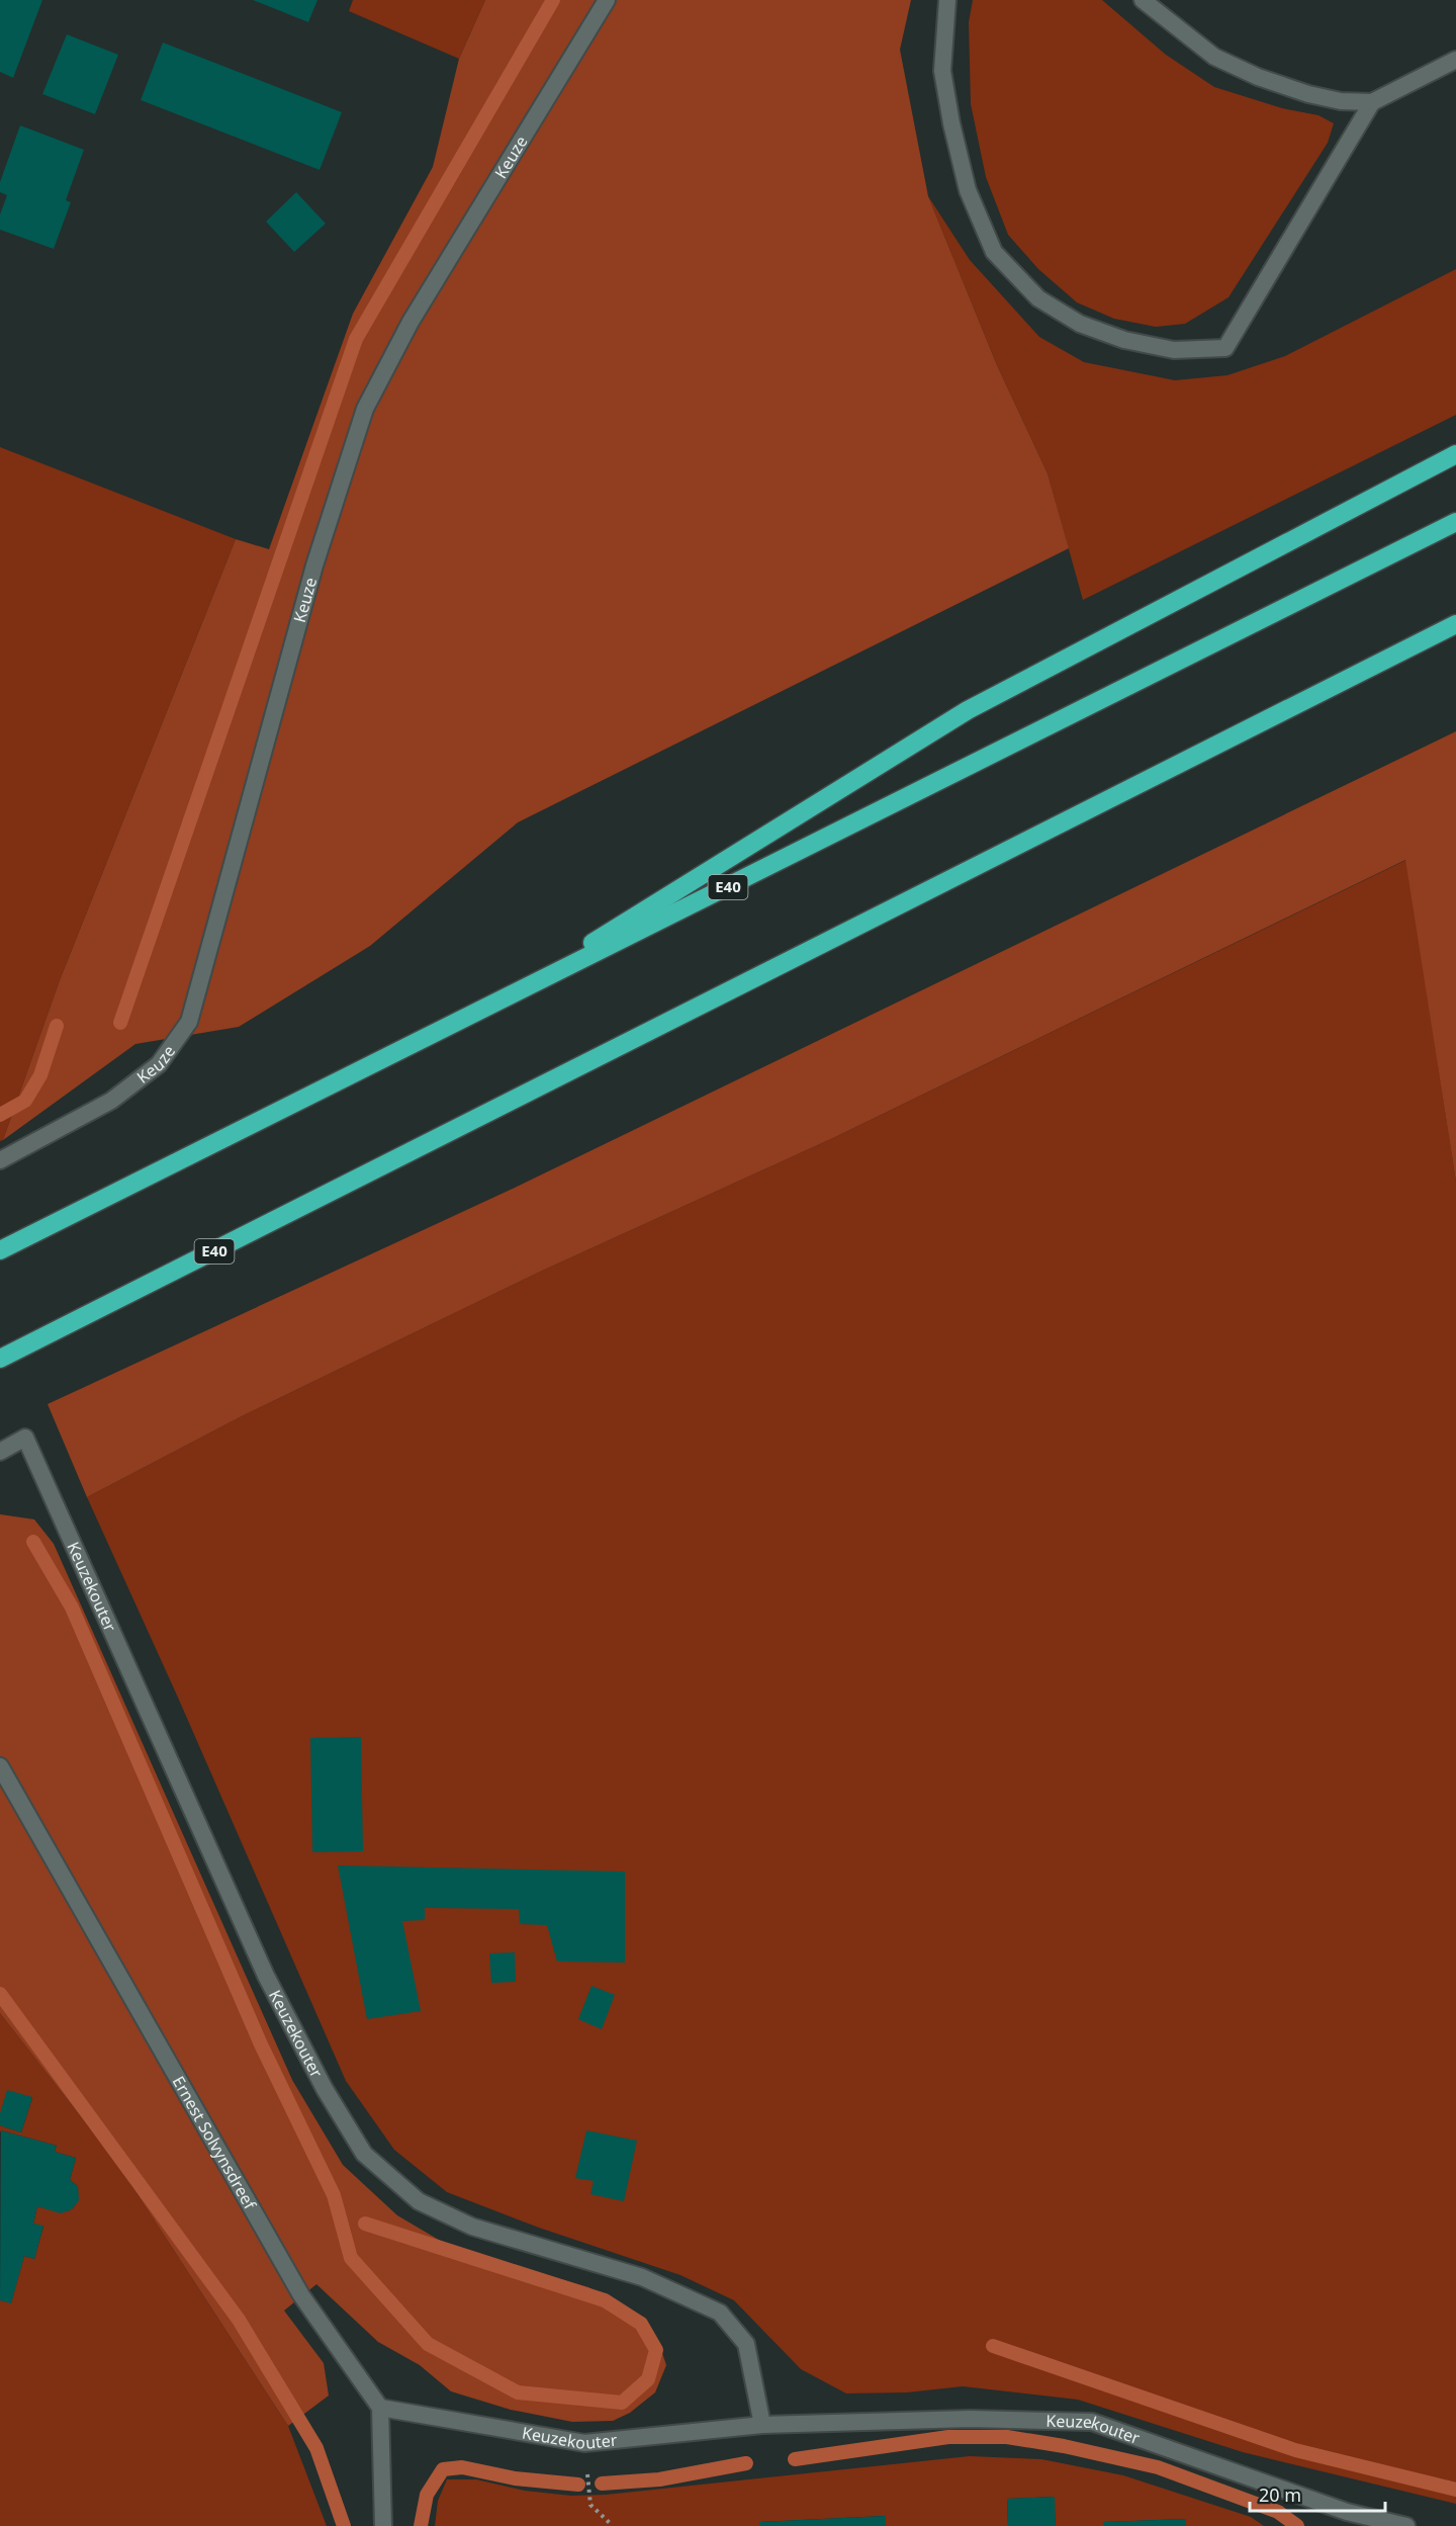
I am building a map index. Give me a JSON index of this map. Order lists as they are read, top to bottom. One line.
{"streets":{"highway":["E40"],"street":["Keuze","Keuzekouter","Ernest Solvynsdreef"]},"crossings":[["Keuzekouter","Ernest Solvynsdreef"]],"scale_bar":"20 m"}
